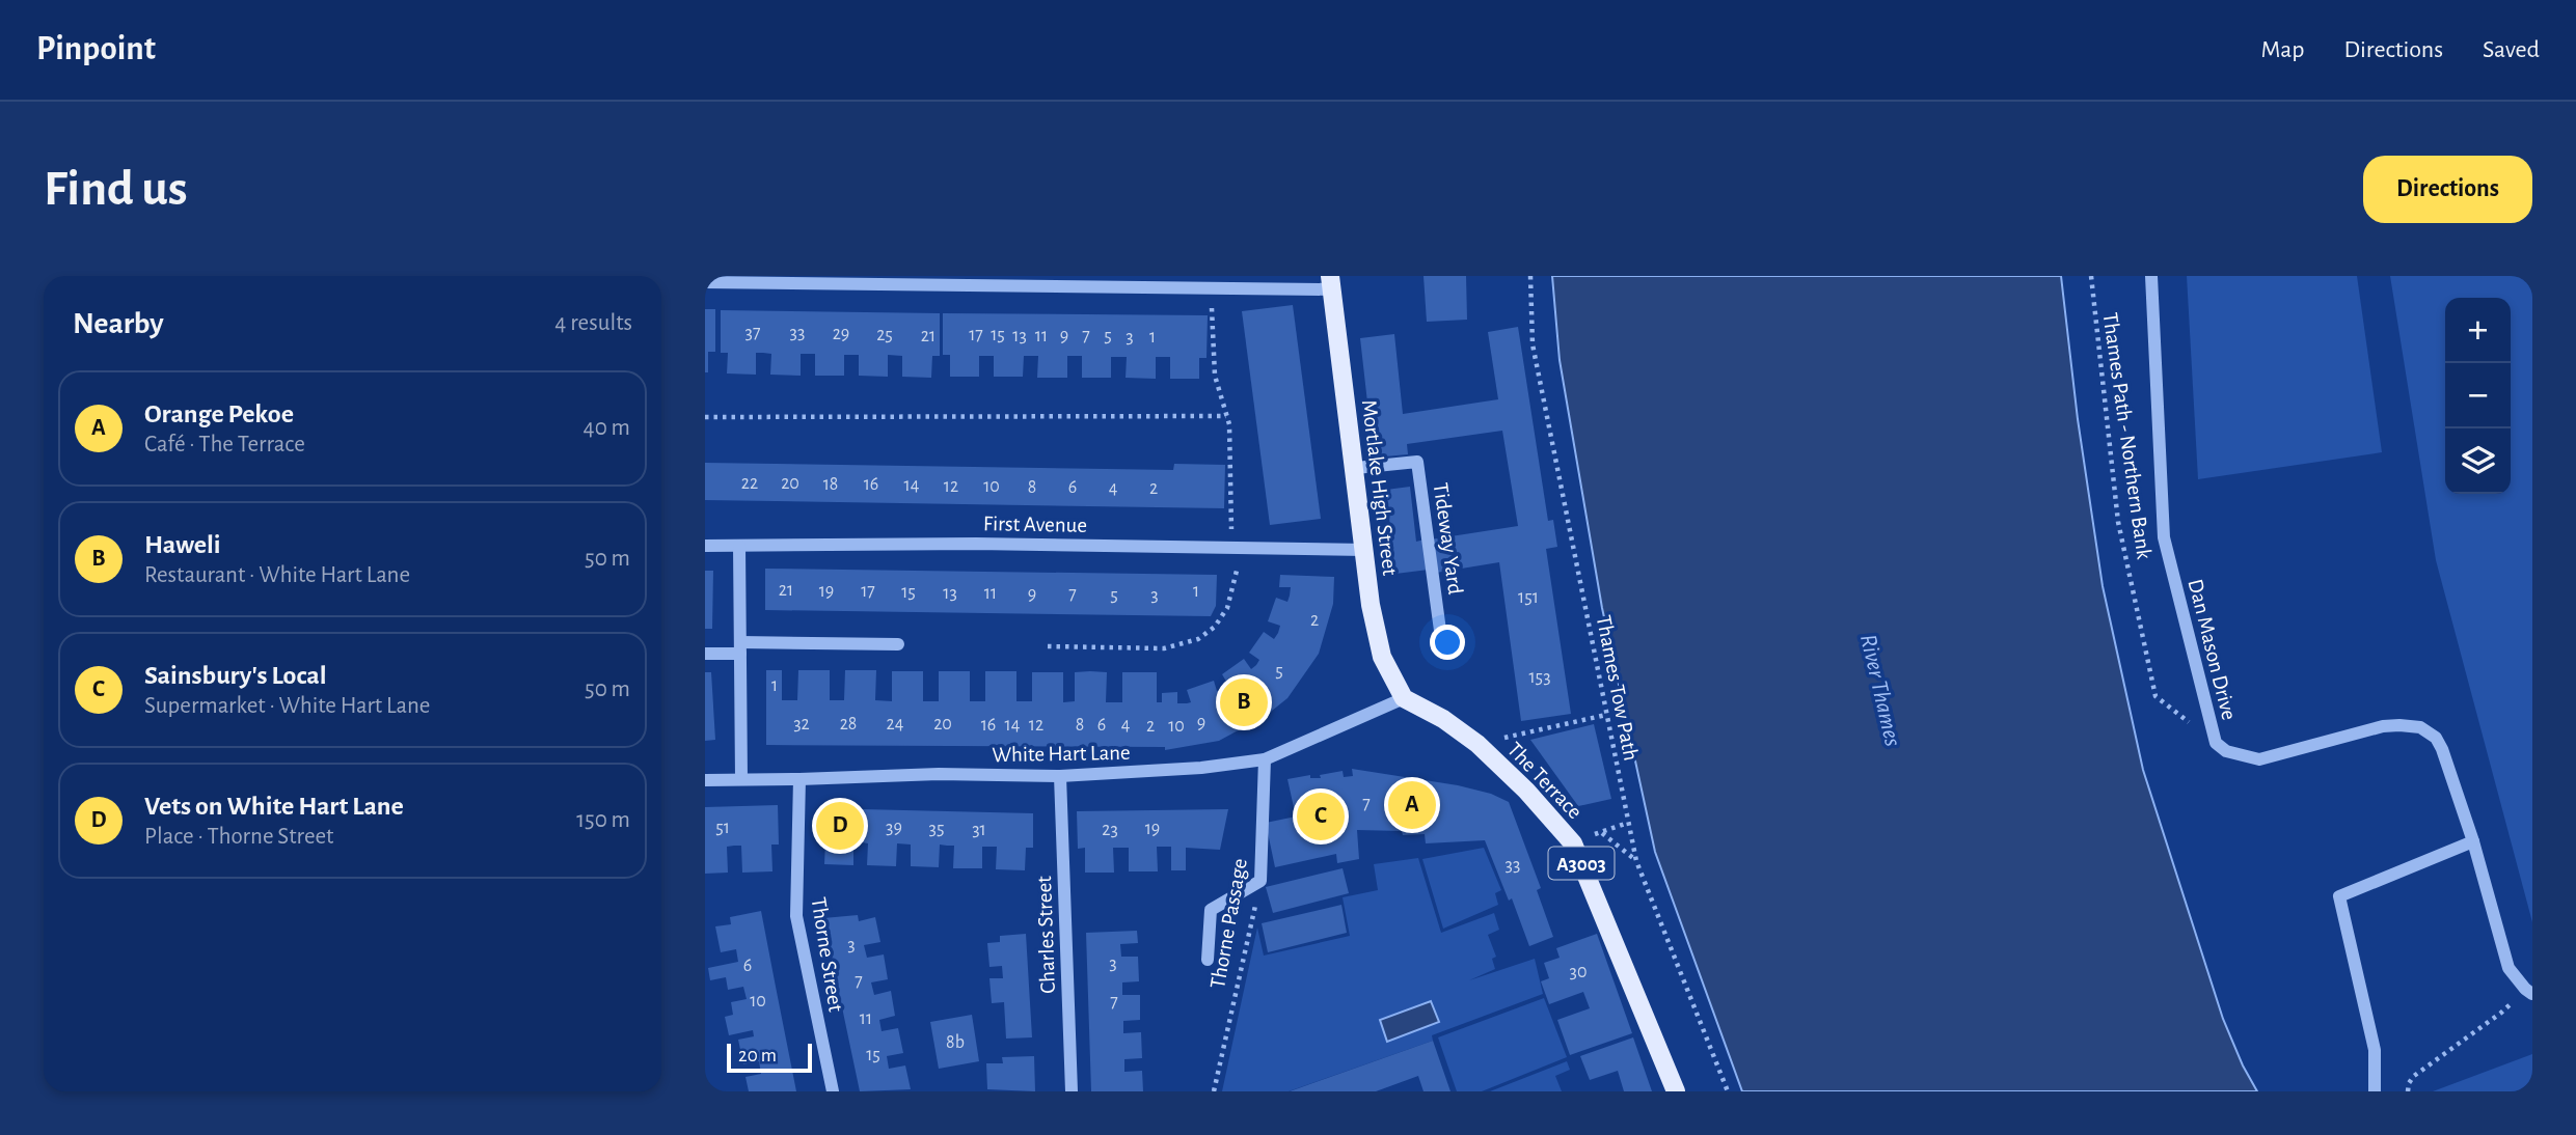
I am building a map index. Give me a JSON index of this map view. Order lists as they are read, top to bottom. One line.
{"streets":{"main road":["Mortlake High Street","The Terrace","A3003"],"street":["First Avenue","Tideway Yard","Dan Mason Drive","White Hart Lane","Thorne Passage","Charles Street","Thorne Street"],"path":["Thames Path - Northern Bank","Thames Tow Path"]},"crossings":[["Thames Path - Northern Bank","Dan Mason Drive"],["Mortlake High Street","First Avenue"],["Mortlake High Street","Tideway Yard"],["Mortlake High Street","White Hart Lane"],["Mortlake High Street","The Terrace"],["White Hart Lane","The Terrace"],["White Hart Lane","Thorne Passage"],["White Hart Lane","Charles Street"],["White Hart Lane","Thorne Street"]],"water":["River Thames"],"house_numbers":["37","33","29","25","17","15","21","13","11","9","7","5","3","1","22","20","18","16","14","12","10","8","6","4","2","21","19","17","1","15","13","11","9","7","5","3","151","2","5","153","1","9","32","28","24","20","16","14","12","8","6","4","2","10","7","51","39","35","19","31","23","33","3","3","6","30","7","10","7","11","8b","15"],"scale_bar":"20 m","page":{"header":"Pinpoint","nav":["Map","Directions","Saved"],"buttons":"Directions","title":"Find us","heading":["Nearby","4 results"],"map_buttons":["+","−"],"list":[{"mark":"A","name":"Orange Pekoe","note":"Café · The Terrace","value":"40 m"},{"mark":"B","name":"Haweli","note":"Restaurant · White Hart Lane","value":"50 m"},{"mark":"C","name":"Sainsbury's Local","note":"Supermarket · White Hart Lane","value":"50 m"},{"mark":"D","name":"Vets on White Hart Lane","note":"Place · Thorne Street","value":"150 m"}],"pins":["B","A","C","D"],"scale":"20 m"}}
